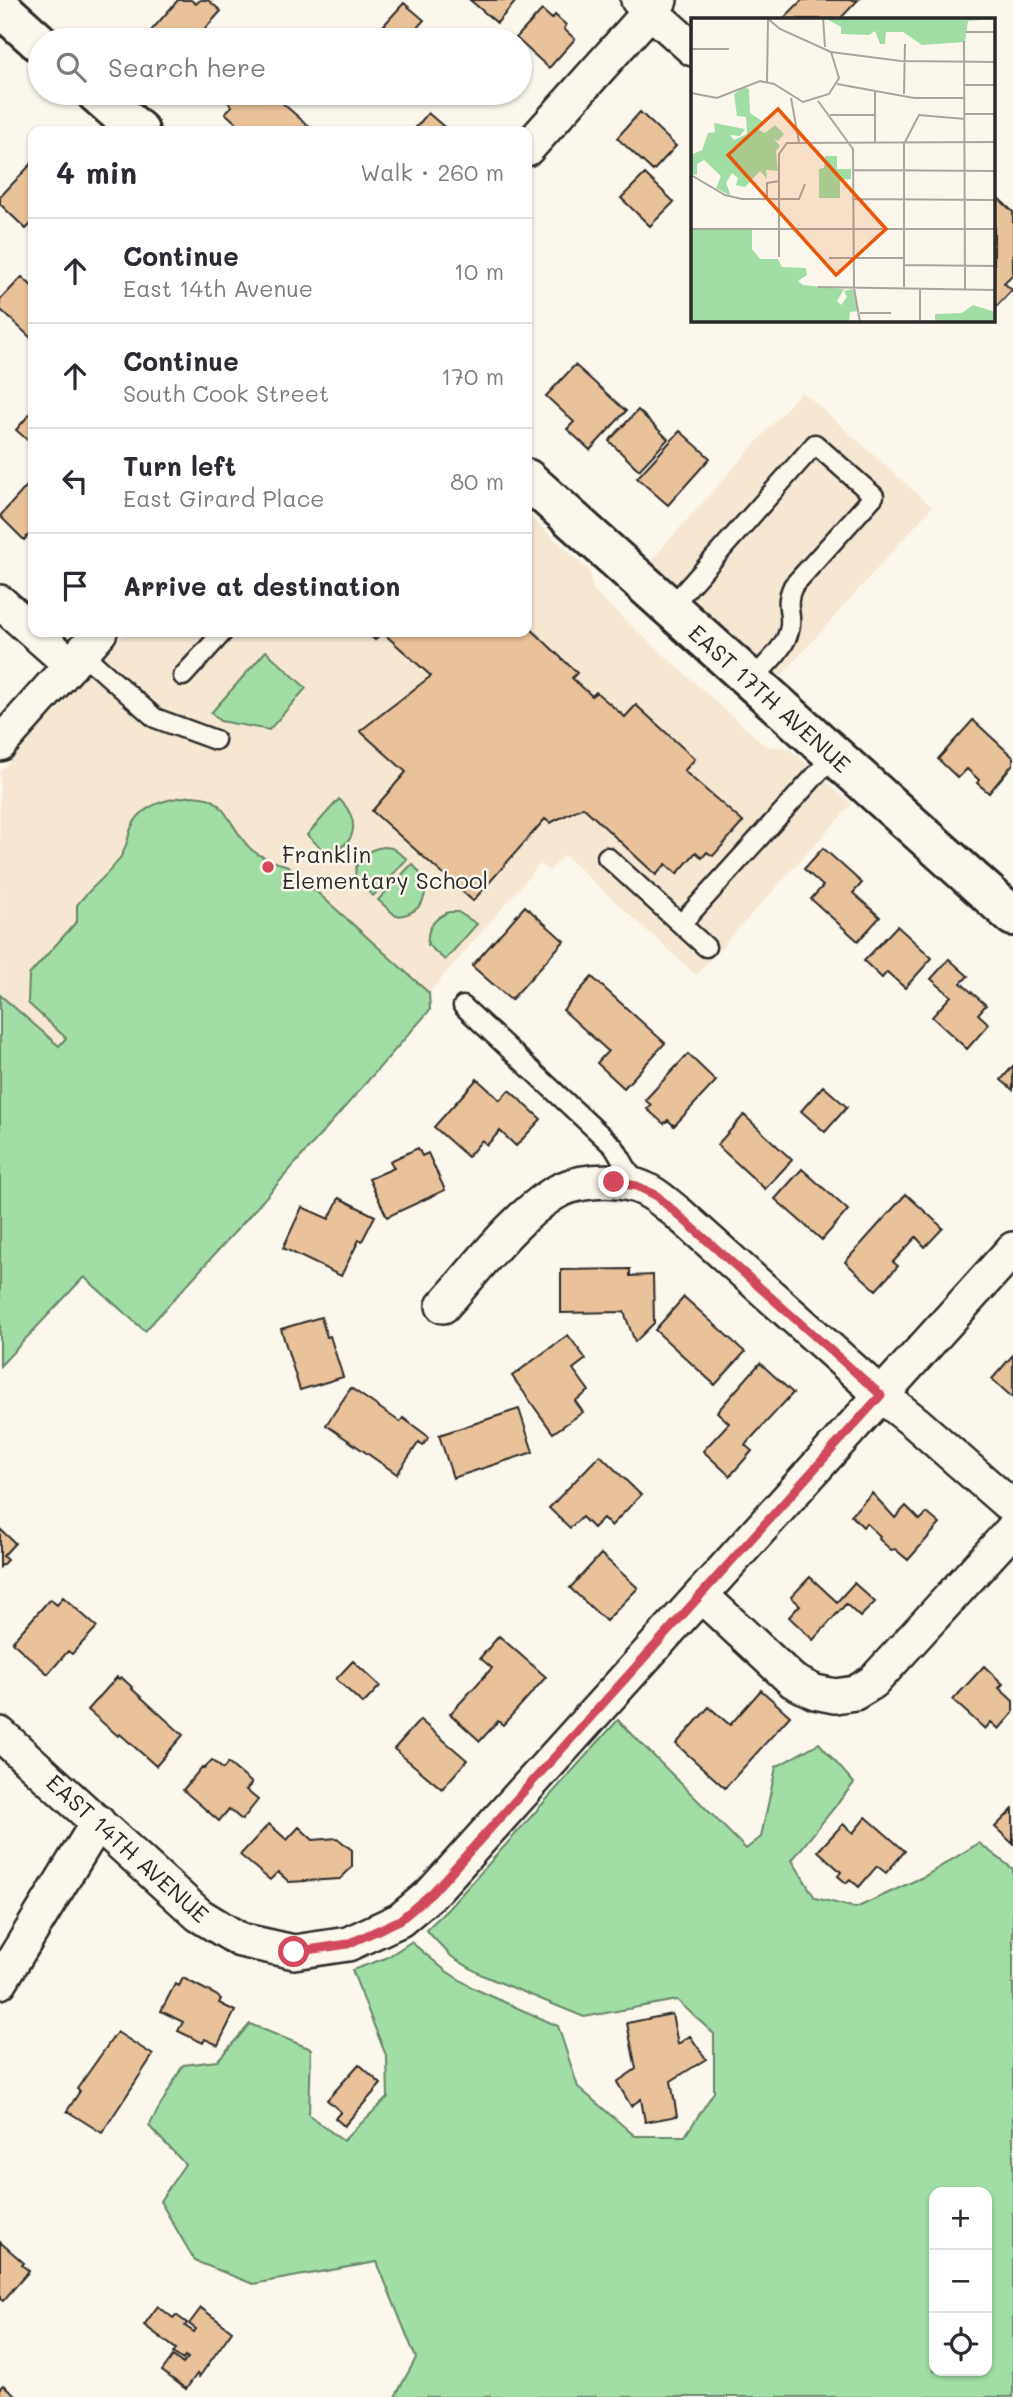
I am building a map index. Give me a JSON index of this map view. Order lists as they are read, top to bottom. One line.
{"streets":{"street":["EAST 17TH AVENUE","EAST 14TH AVENUE"]},"places":["Franklin Elementary School"],"page":{"search":"Search here","heading":["4 min","Walk · 260 m"],"list":[["Continue","East 14th Avenue","10 m"],["Continue","South Cook Street","170 m"],["Turn left","East Girard Place","80 m"],"Arrive at destination"],"map_buttons":["+","−"]}}
